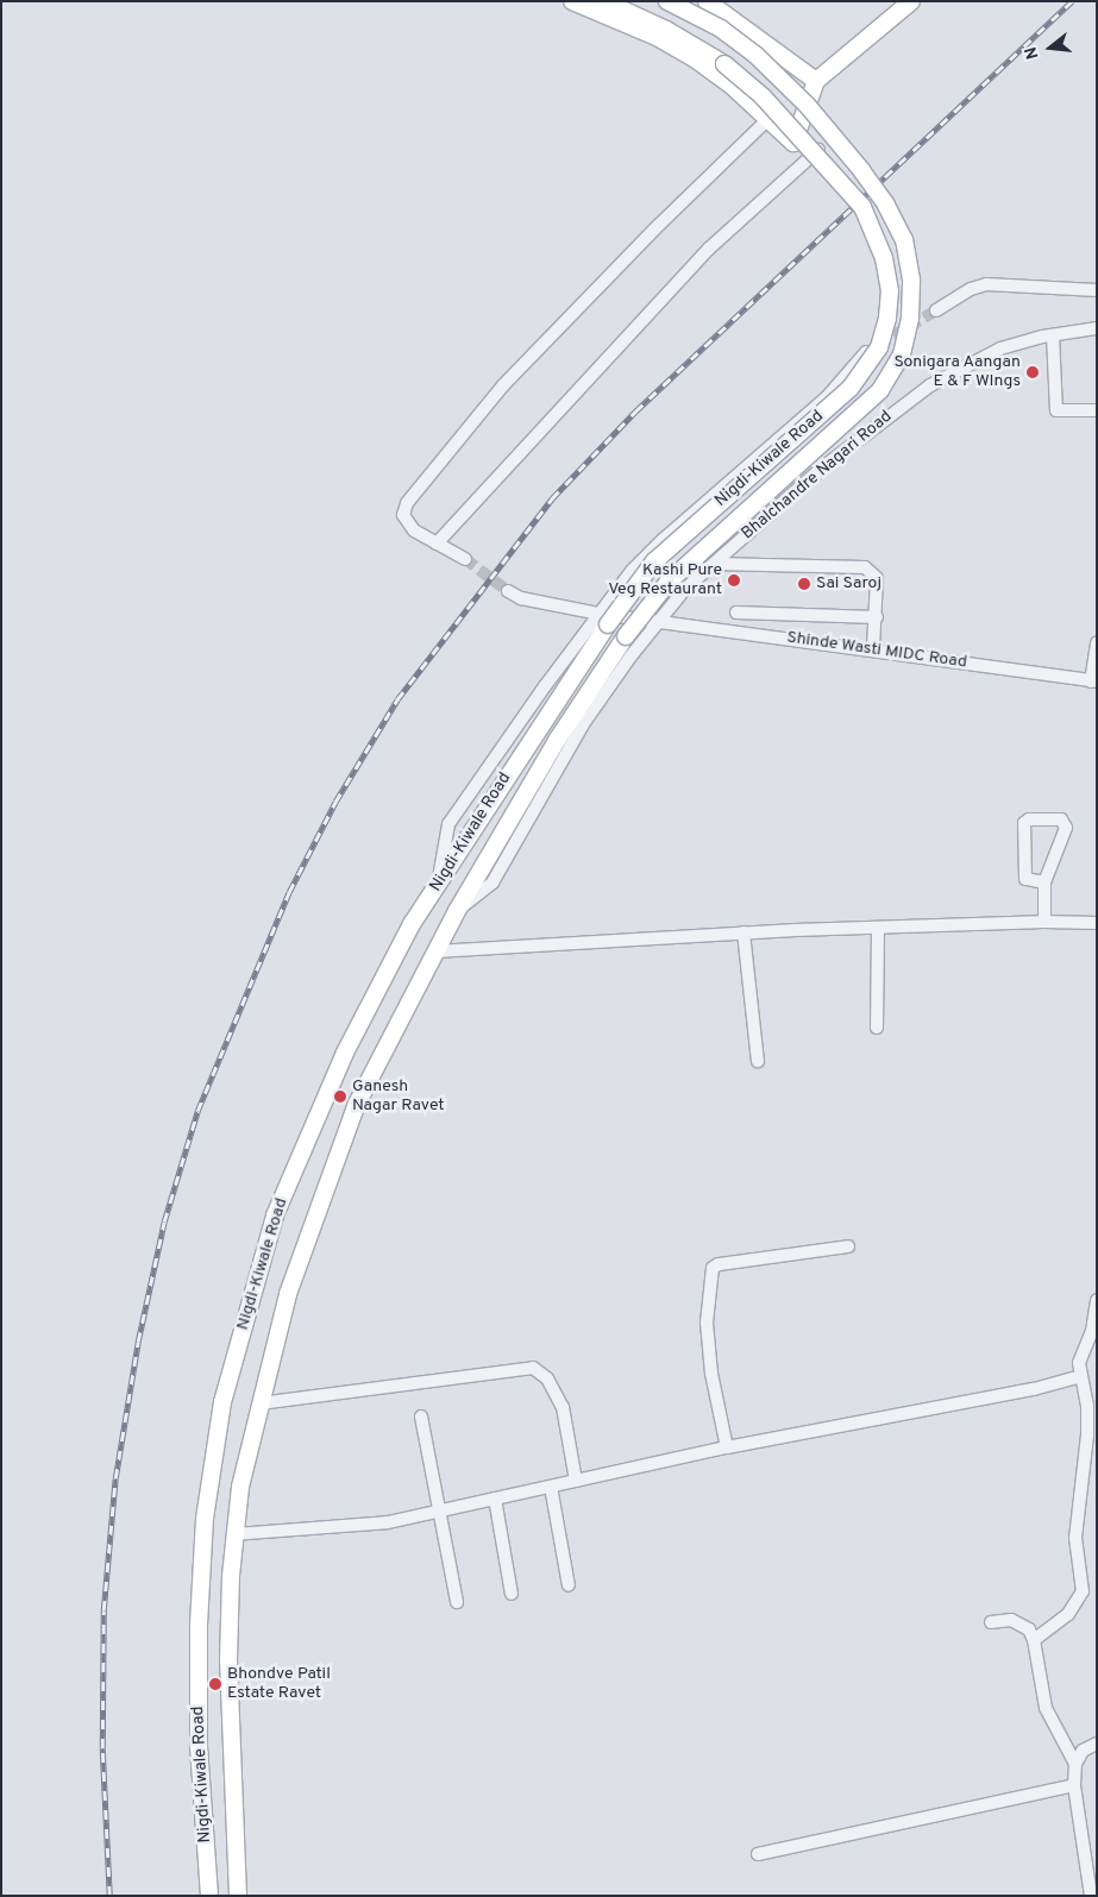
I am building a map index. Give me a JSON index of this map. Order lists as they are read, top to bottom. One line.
{"streets":{"main road":["Nigdi-Kiwale Road"],"street":["Bhalchandre Nagari Road","Shinde Wasti MIDC Road"]},"crossings":[["Nigdi-Kiwale Road","Bhalchandre Nagari Road"],["Bhalchandre Nagari Road","Shinde Wasti MIDC Road"]],"places":["Sonigara Aangan E & F WIngs","Kashi Pure Veg Restaurant","Sai Saroj","Ganesh Nagar Ravet","Bhondve Patil Estate Ravet"],"north":"left"}
